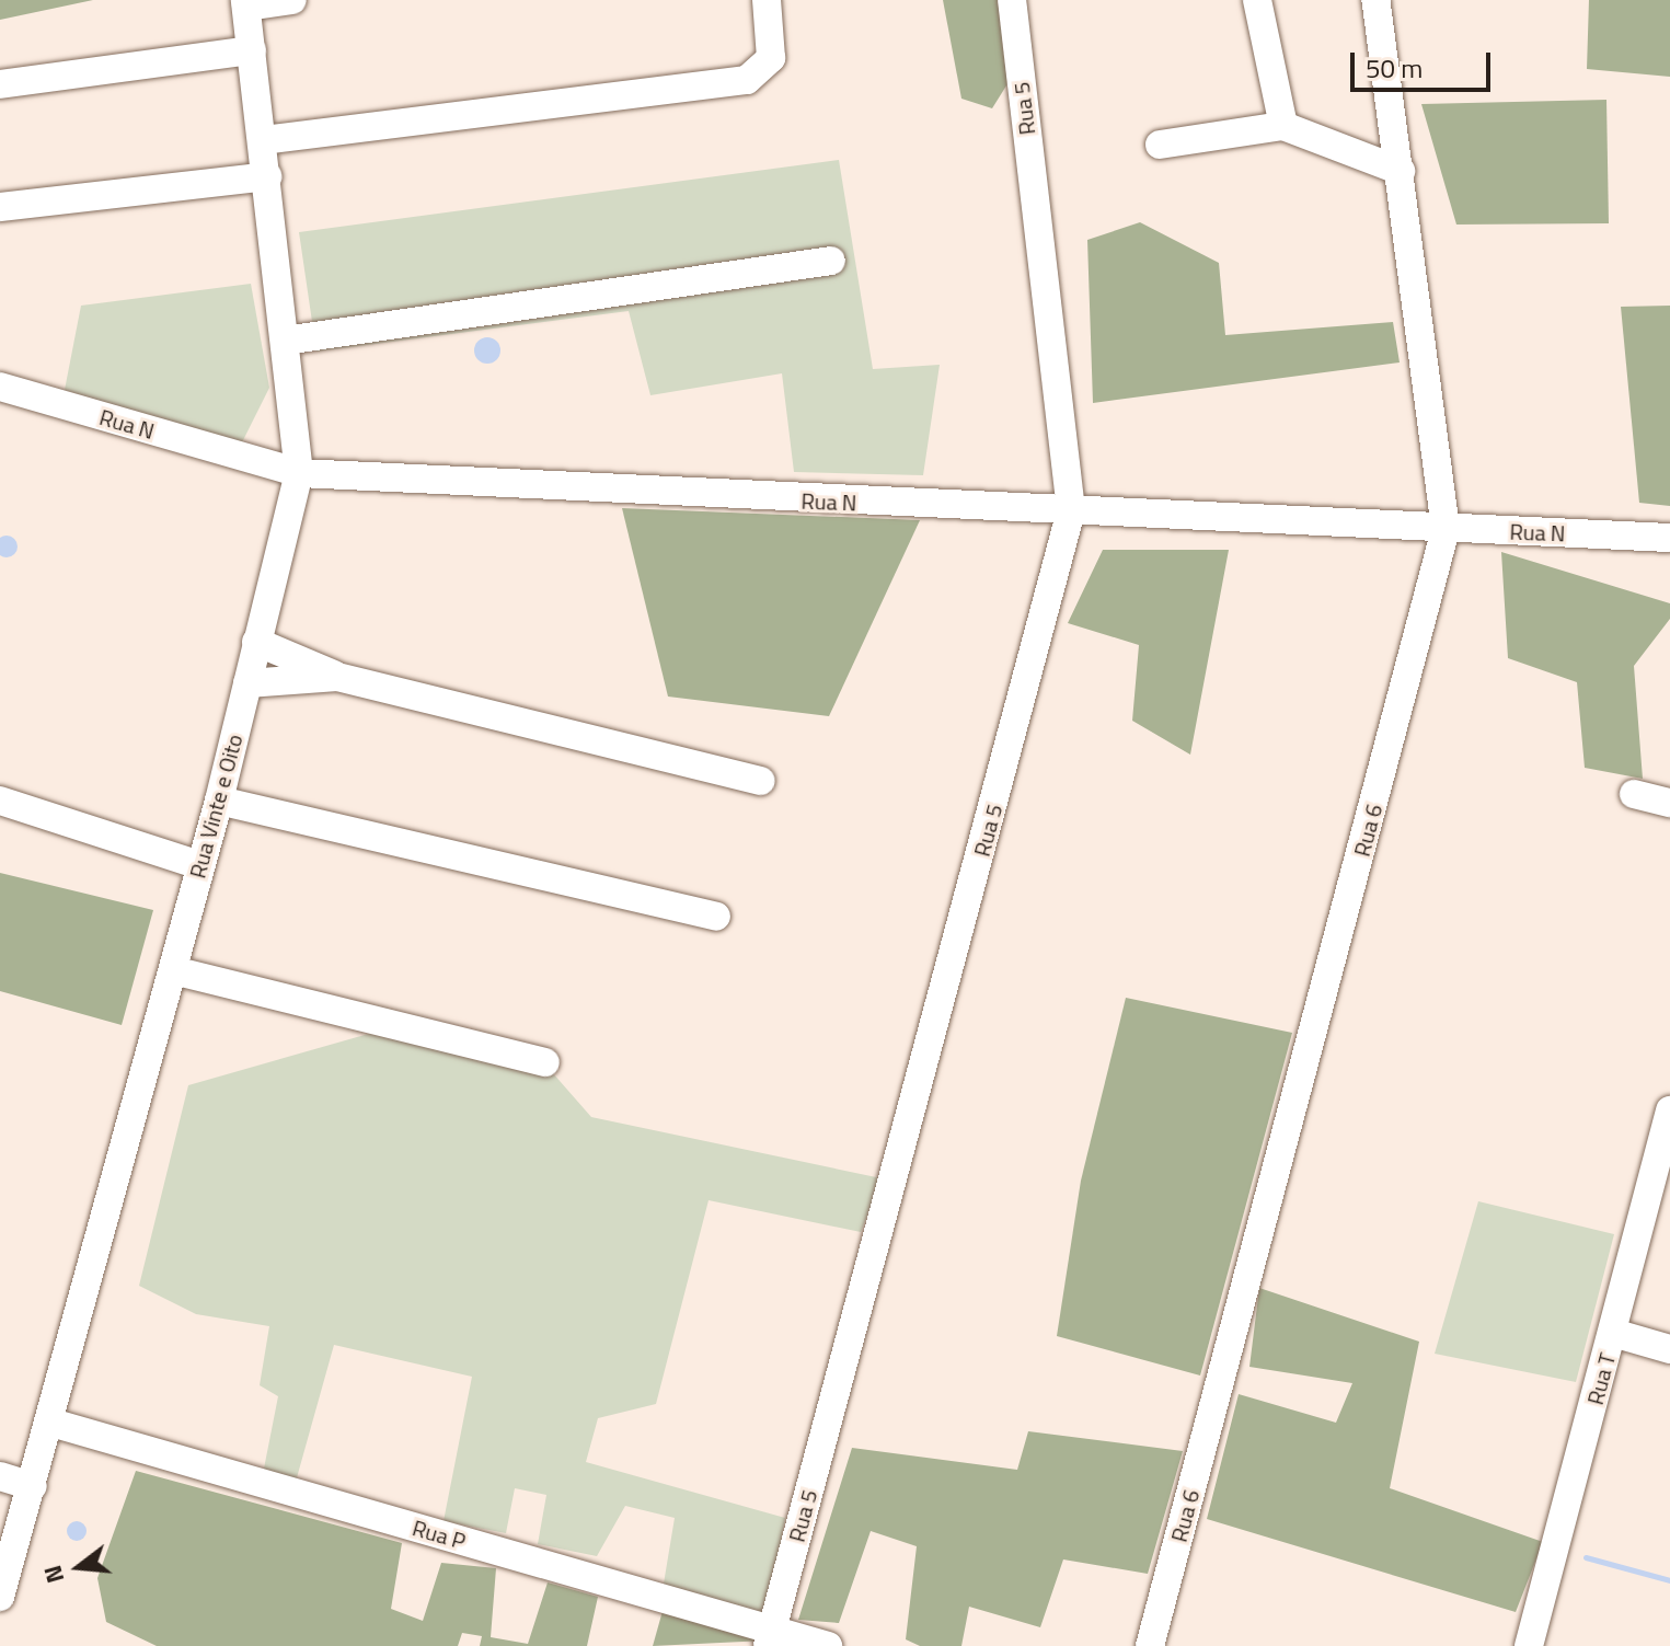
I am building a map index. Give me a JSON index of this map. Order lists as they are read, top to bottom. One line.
{"streets":{"street":["Rua 5","Rua N","Rua Vinte e Oito","Rua 6","Rua T","Rua P"]},"crossings":[["Rua 5","Rua N"],["Rua 5","Rua P"],["Rua N","Rua Vinte e Oito"],["Rua N","Rua 6"],["Rua Vinte e Oito","Rua P"]],"scale_bar":"50 m","north":"left"}
